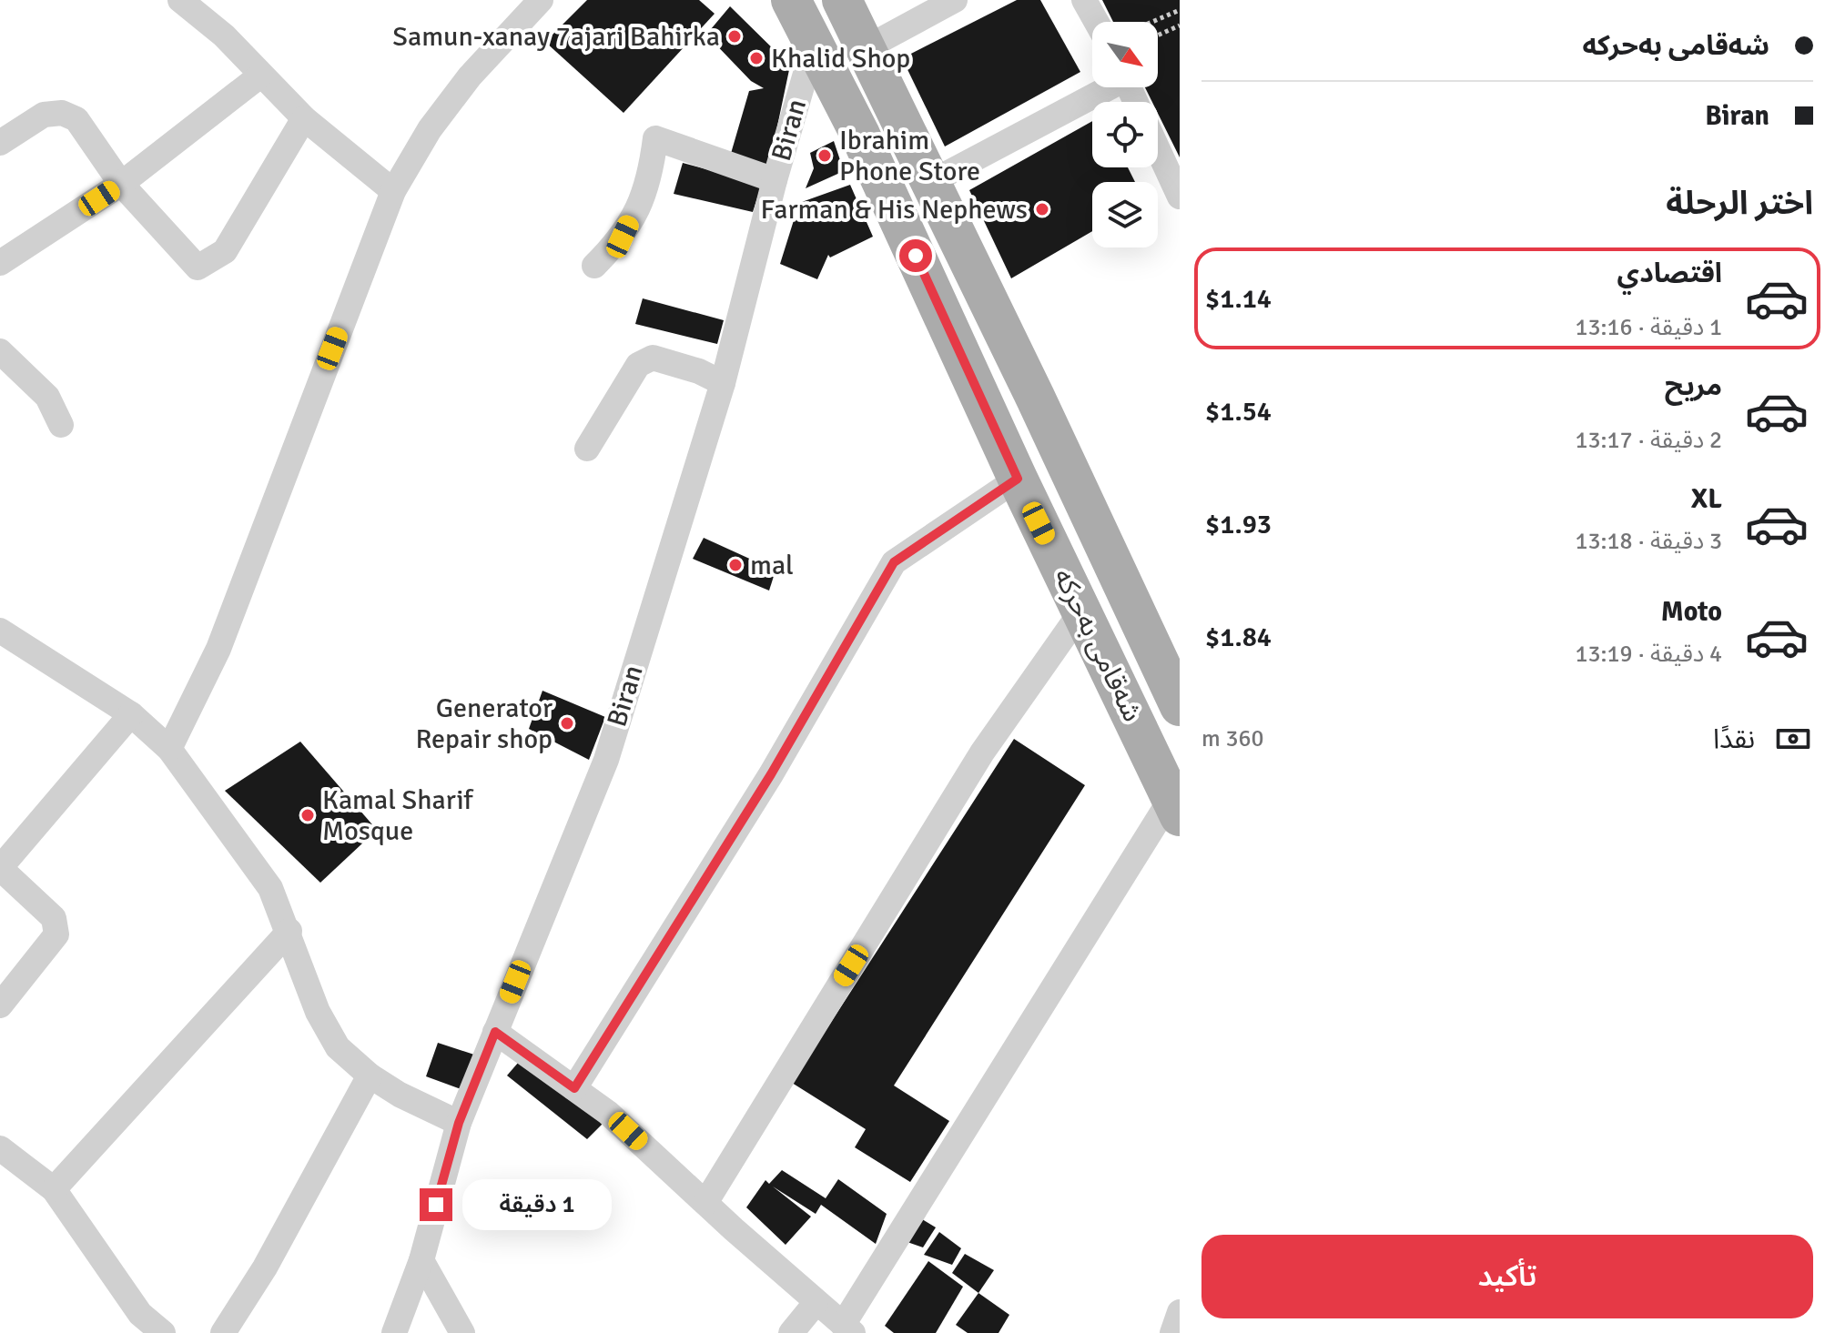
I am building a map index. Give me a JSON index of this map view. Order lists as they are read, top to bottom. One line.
{"streets":{"main road":["شەقامی بەحرکە"],"street":["Biran"]},"crossings":[["Biran","شەقامی بەحرکە"]],"places":["Samun-xanay 7ajari Bahirka","Khalid Shop","Ibrahim Phone Store","Farman & His Nephews","mal","Generator Repair shop","Kamal Sharif Mosque"],"north":"bottom right","page":{"banner":["شەقامی بەحرکە","Biran"],"heading":"اختر الرحلة","list":[{"name":"اقتصادي","note":"1 دقيقة · 13:16","value":"$1.14"},{"name":"مريح","note":"2 دقيقة · 13:17","value":"$1.54"},{"name":"XL","note":"3 دقيقة · 13:18","value":"$1.93"},{"name":"Moto","note":"4 دقيقة · 13:19","value":"$1.84"}],"pay":["نقدًا","360 m"],"bubble":"1 دقيقة","buttons":"تأكيد"}}
